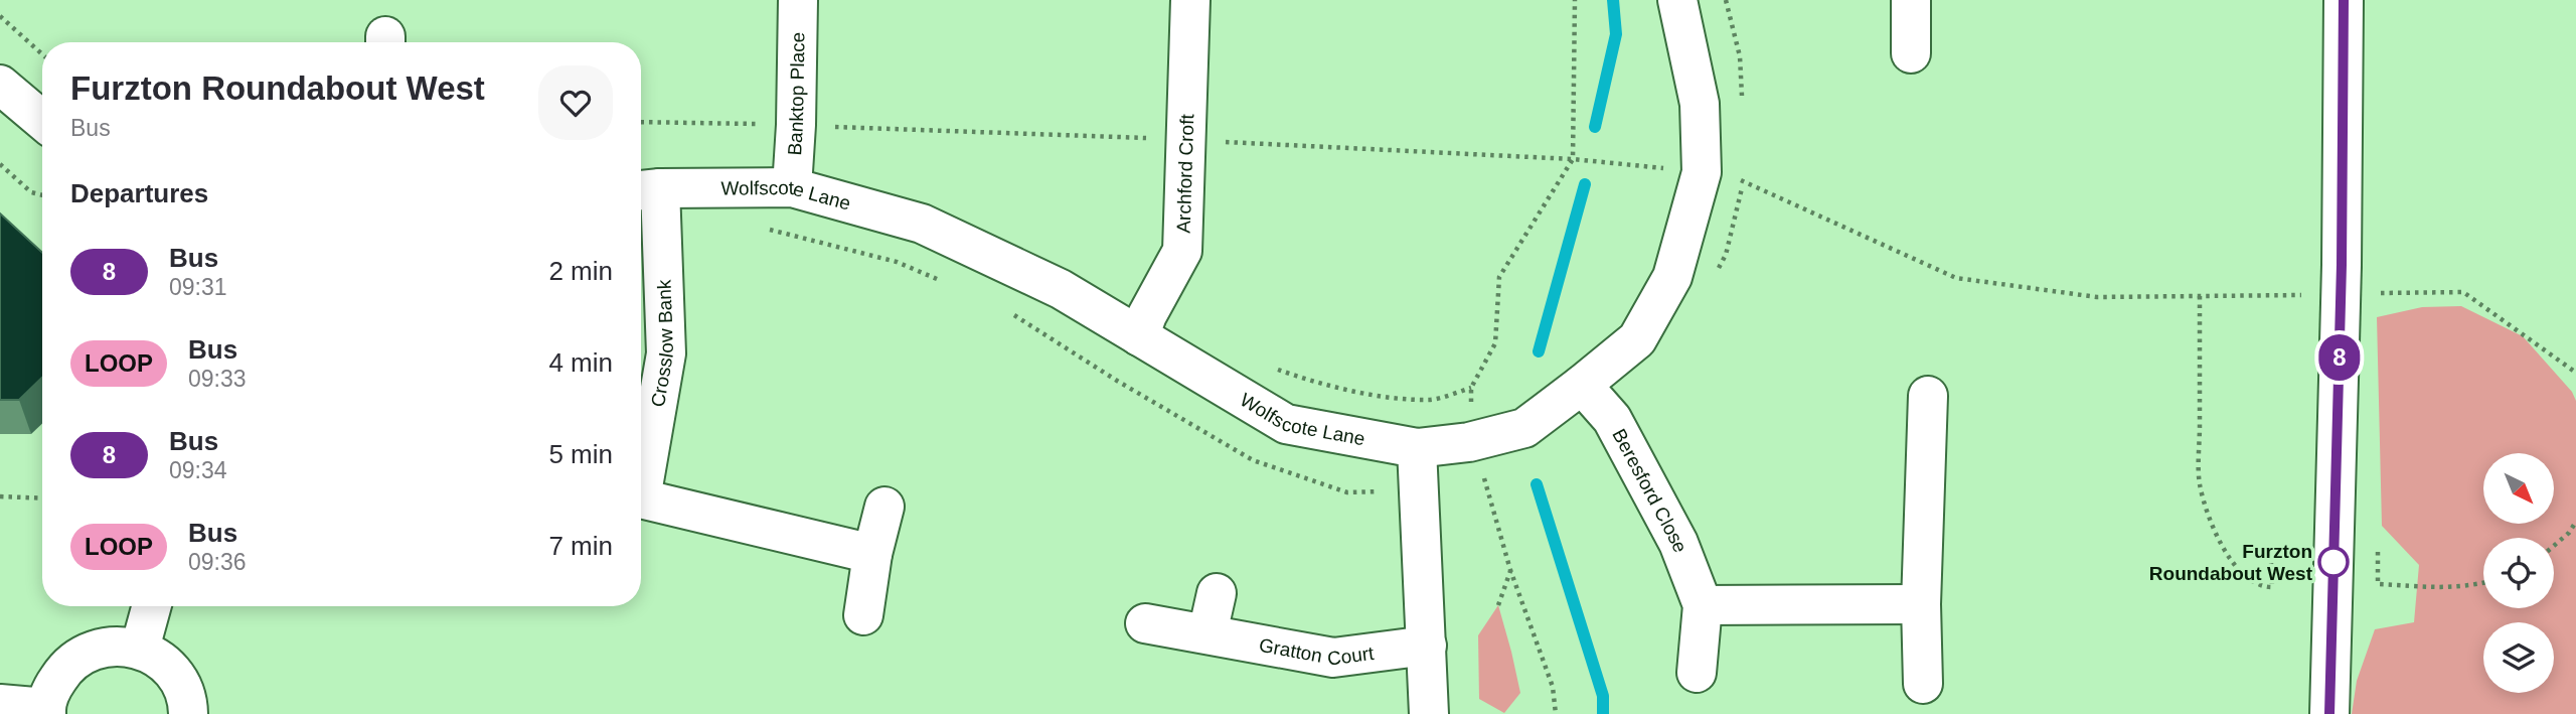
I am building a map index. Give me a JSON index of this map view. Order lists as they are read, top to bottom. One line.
{"streets":{"street":["Banktop Place","Archford Croft","Wolfscote Lane","Crosslow Bank","Beresford Close","Gratton Court"]},"crossings":[["Banktop Place","Wolfscote Lane"],["Archford Croft","Wolfscote Lane"],["Wolfscote Lane","Crosslow Bank"],["Wolfscote Lane","Beresford Close"]],"places":["Furzton Roundabout West"],"lines":["bus line 8"],"north":"bottom right","page":{"on_map":"8","heading":[["Furzton Roundabout West","Bus"],"Departures"],"list":[{"mark":"8","name":"Bus","note":"09:31","value":"2 min"},{"mark":"LOOP","name":"Bus","note":"09:33","value":"4 min"},{"mark":"8","name":"Bus","note":"09:34","value":"5 min"},{"mark":"LOOP","name":"Bus","note":"09:36","value":"7 min"}]}}
